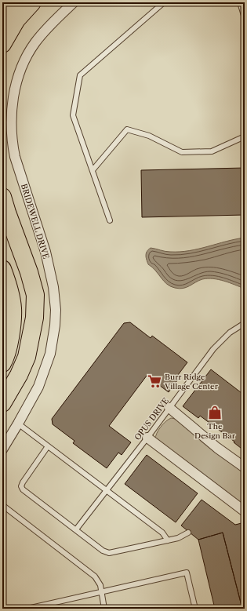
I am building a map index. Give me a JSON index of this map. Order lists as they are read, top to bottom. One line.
{"streets":{"street":["BRIDEWELL DRIVE"],"lane":["OPUS DRIVE"]},"places":{"supermarket":["Burr Ridge Village Center"],"shop":["The Design Bar"]}}
